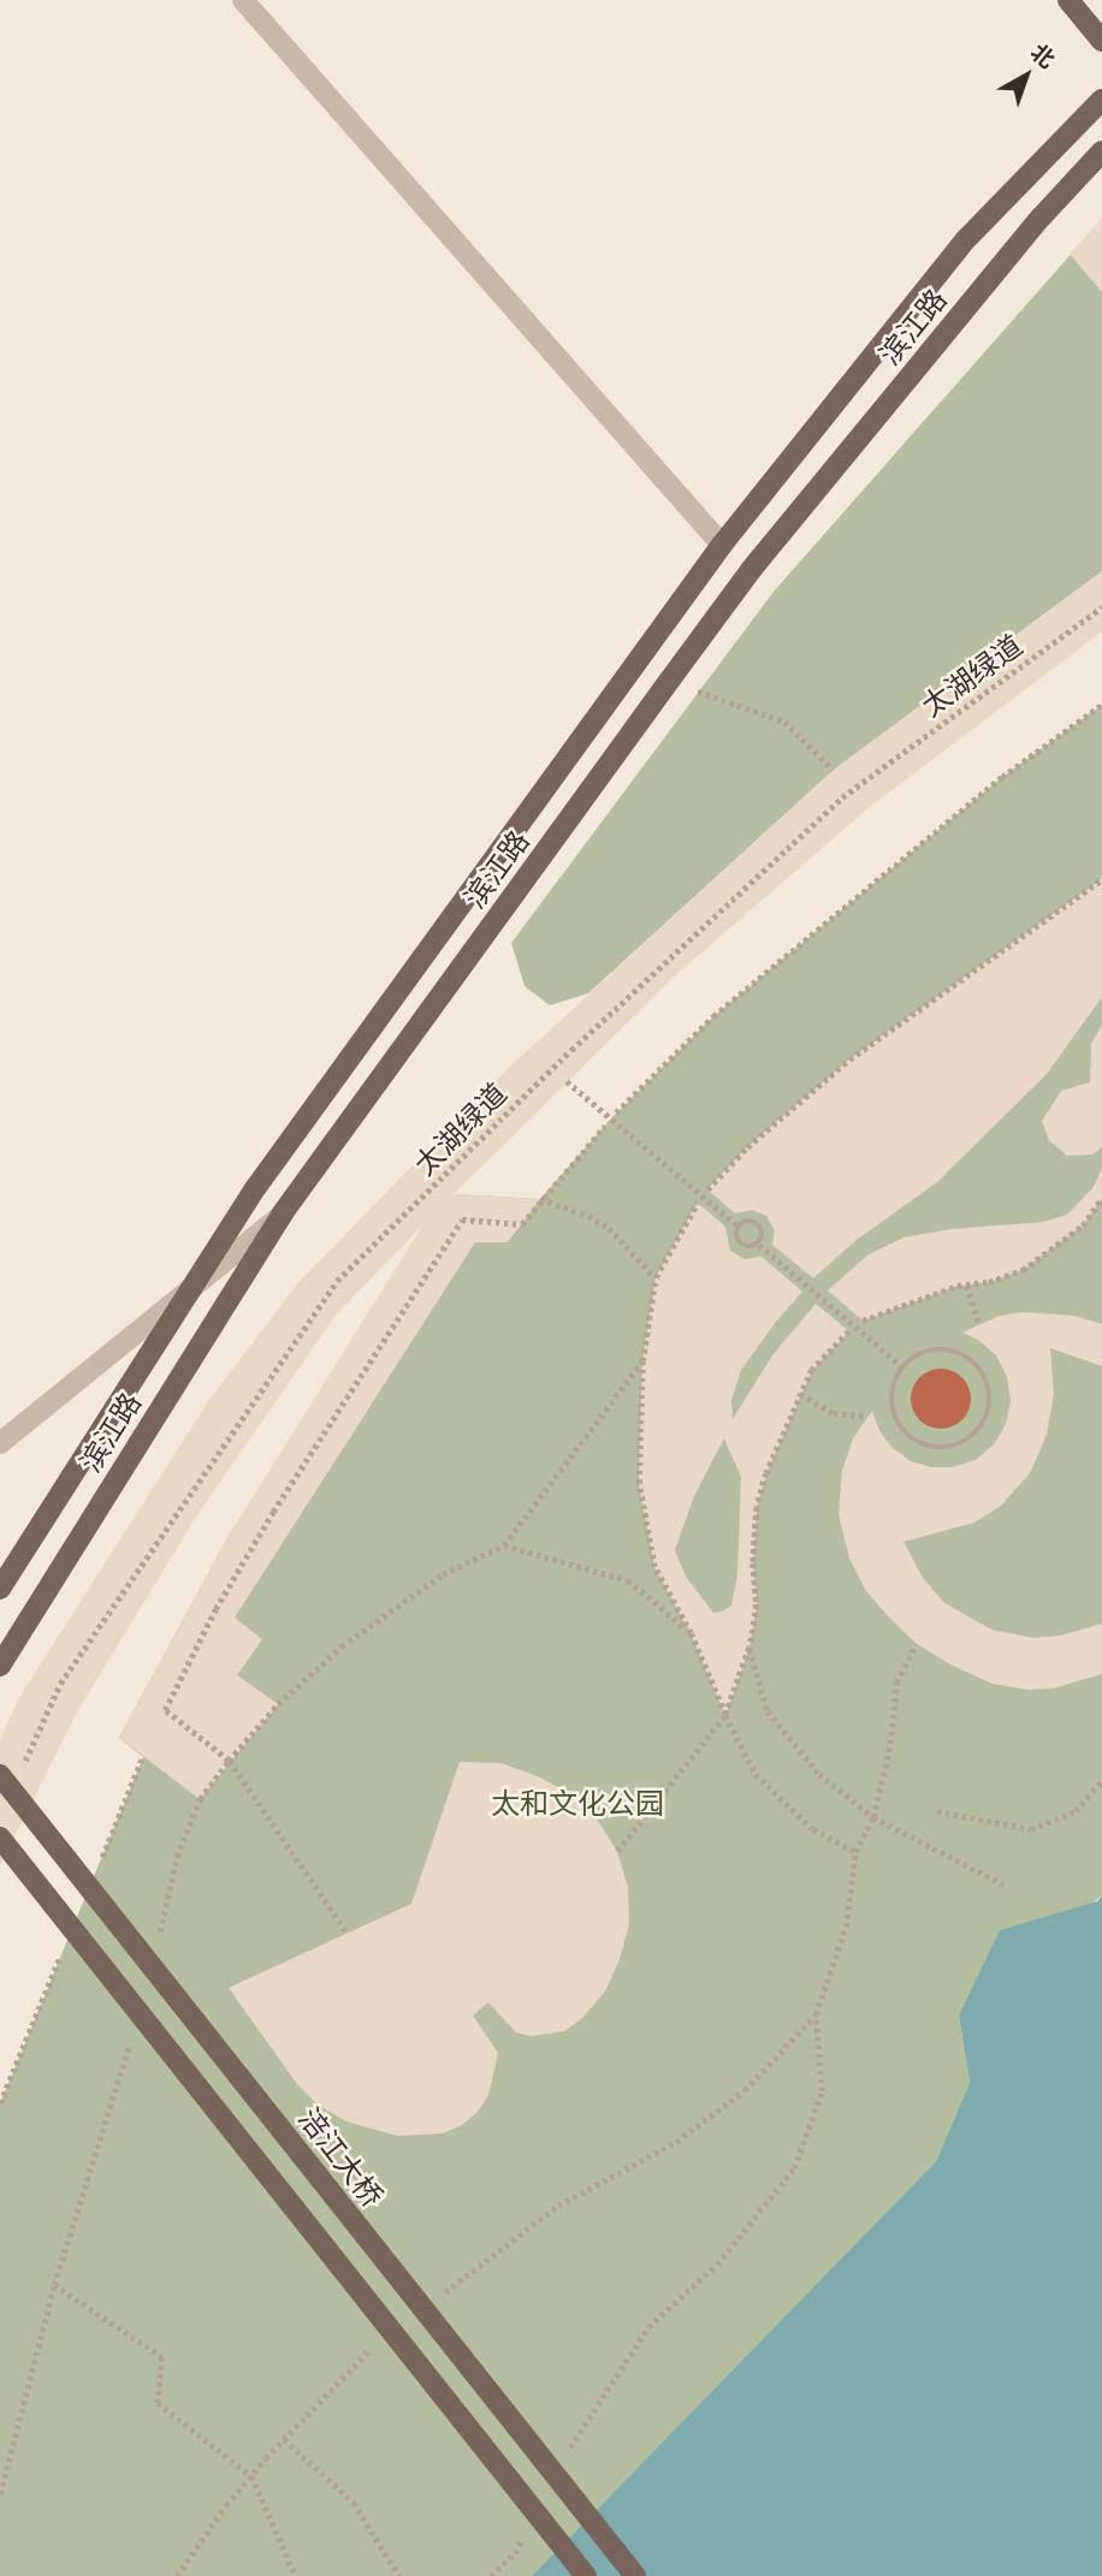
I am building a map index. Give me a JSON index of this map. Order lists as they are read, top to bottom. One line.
{"streets":{"main road":["滨江路","涪江大桥"],"path":["太湖绿道"]},"crossings":[["太湖绿道","涪江大桥"]],"parks":["太和文化公园"],"north":"top right"}
